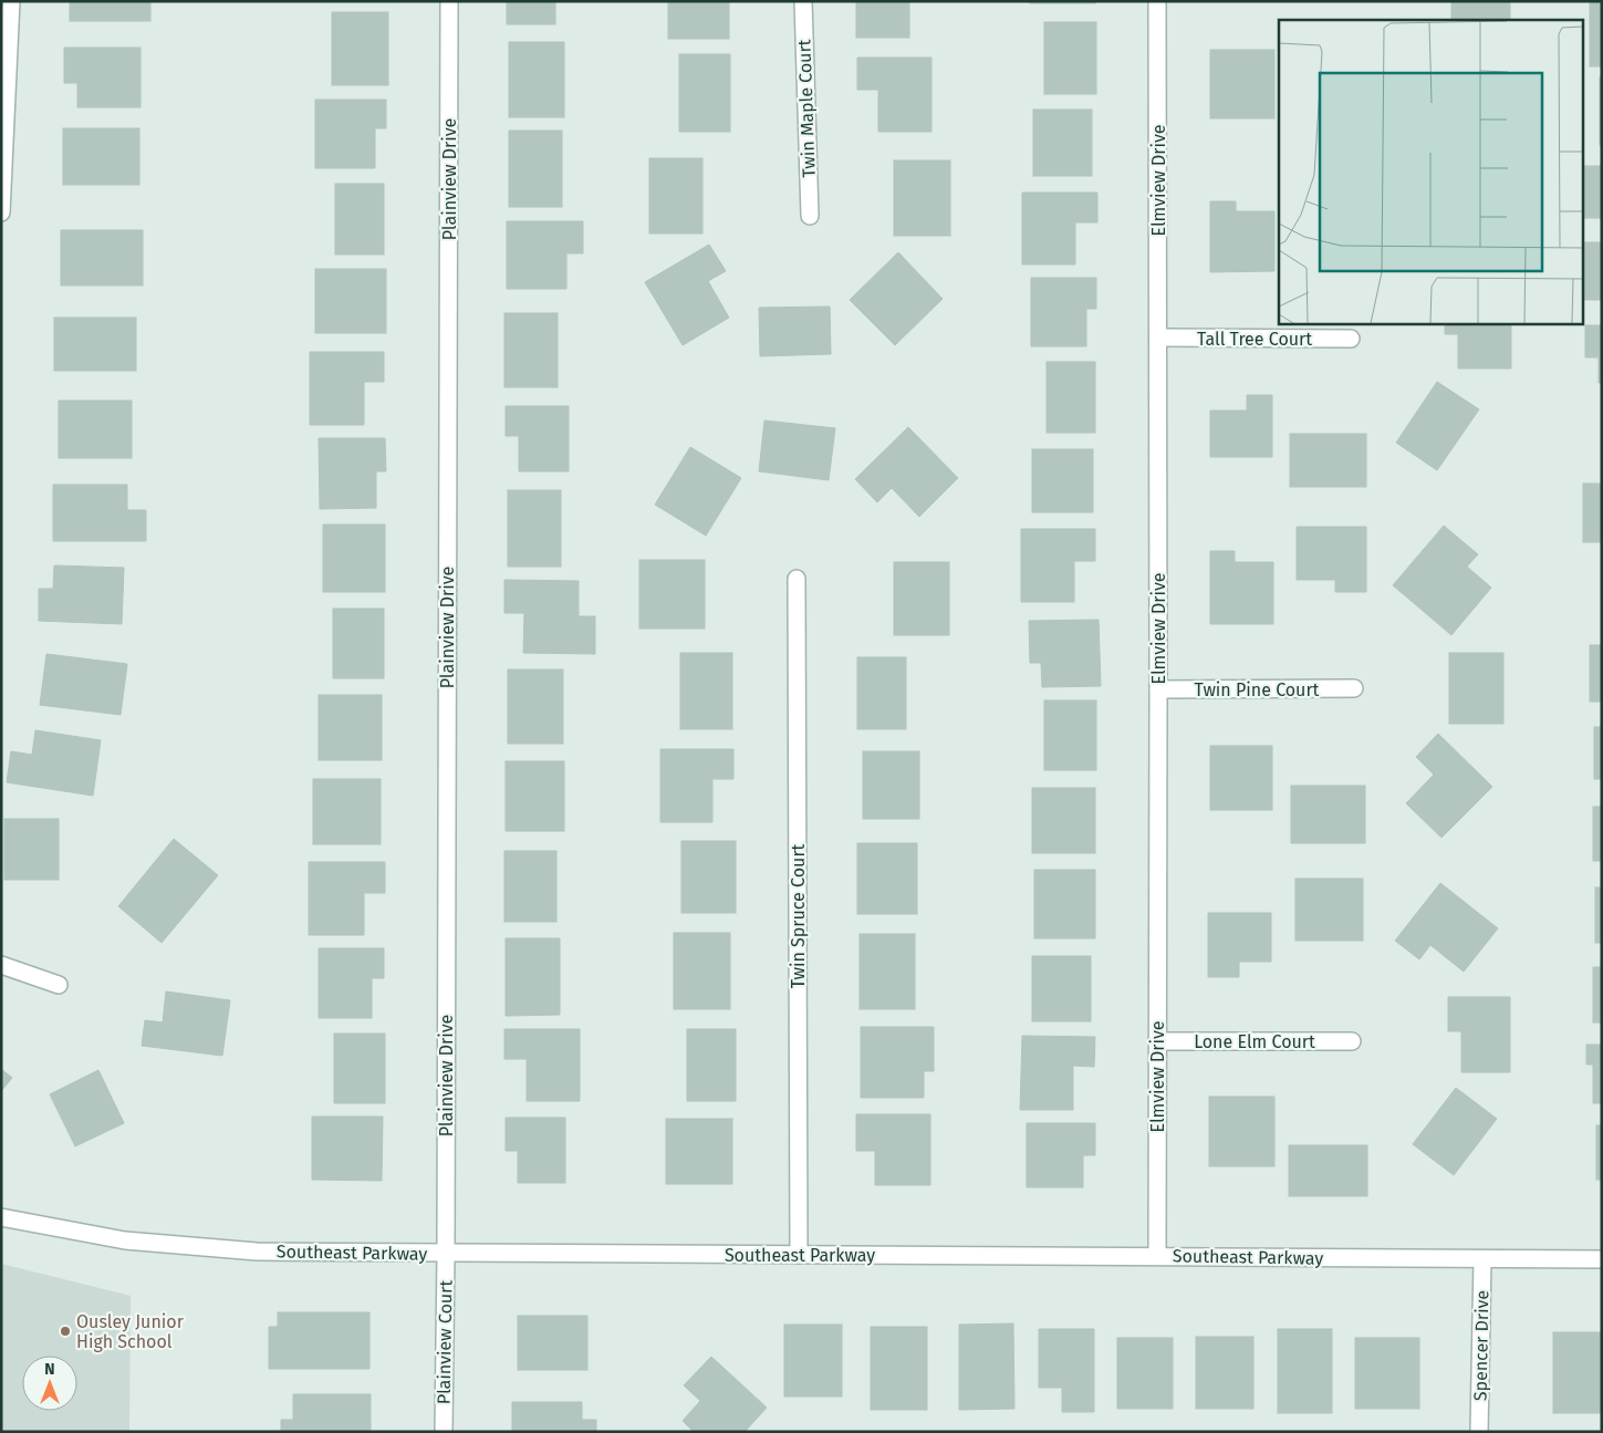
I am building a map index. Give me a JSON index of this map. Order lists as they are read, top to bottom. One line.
{"streets":{"street":["Twin Maple Court","Plainview Drive","Elmview Drive","Tall Tree Court","Twin Pine Court","Twin Spruce Court","Lone Elm Court","Southeast Parkway","Plainview Court","Spencer Drive"]},"crossings":[["Plainview Drive","Southeast Parkway"],["Plainview Drive","Plainview Court"],["Elmview Drive","Tall Tree Court"],["Elmview Drive","Twin Pine Court"],["Elmview Drive","Lone Elm Court"],["Elmview Drive","Southeast Parkway"],["Twin Spruce Court","Southeast Parkway"],["Southeast Parkway","Plainview Court"],["Southeast Parkway","Spencer Drive"]],"places":["Ousley Junior High School"],"north":"top"}
